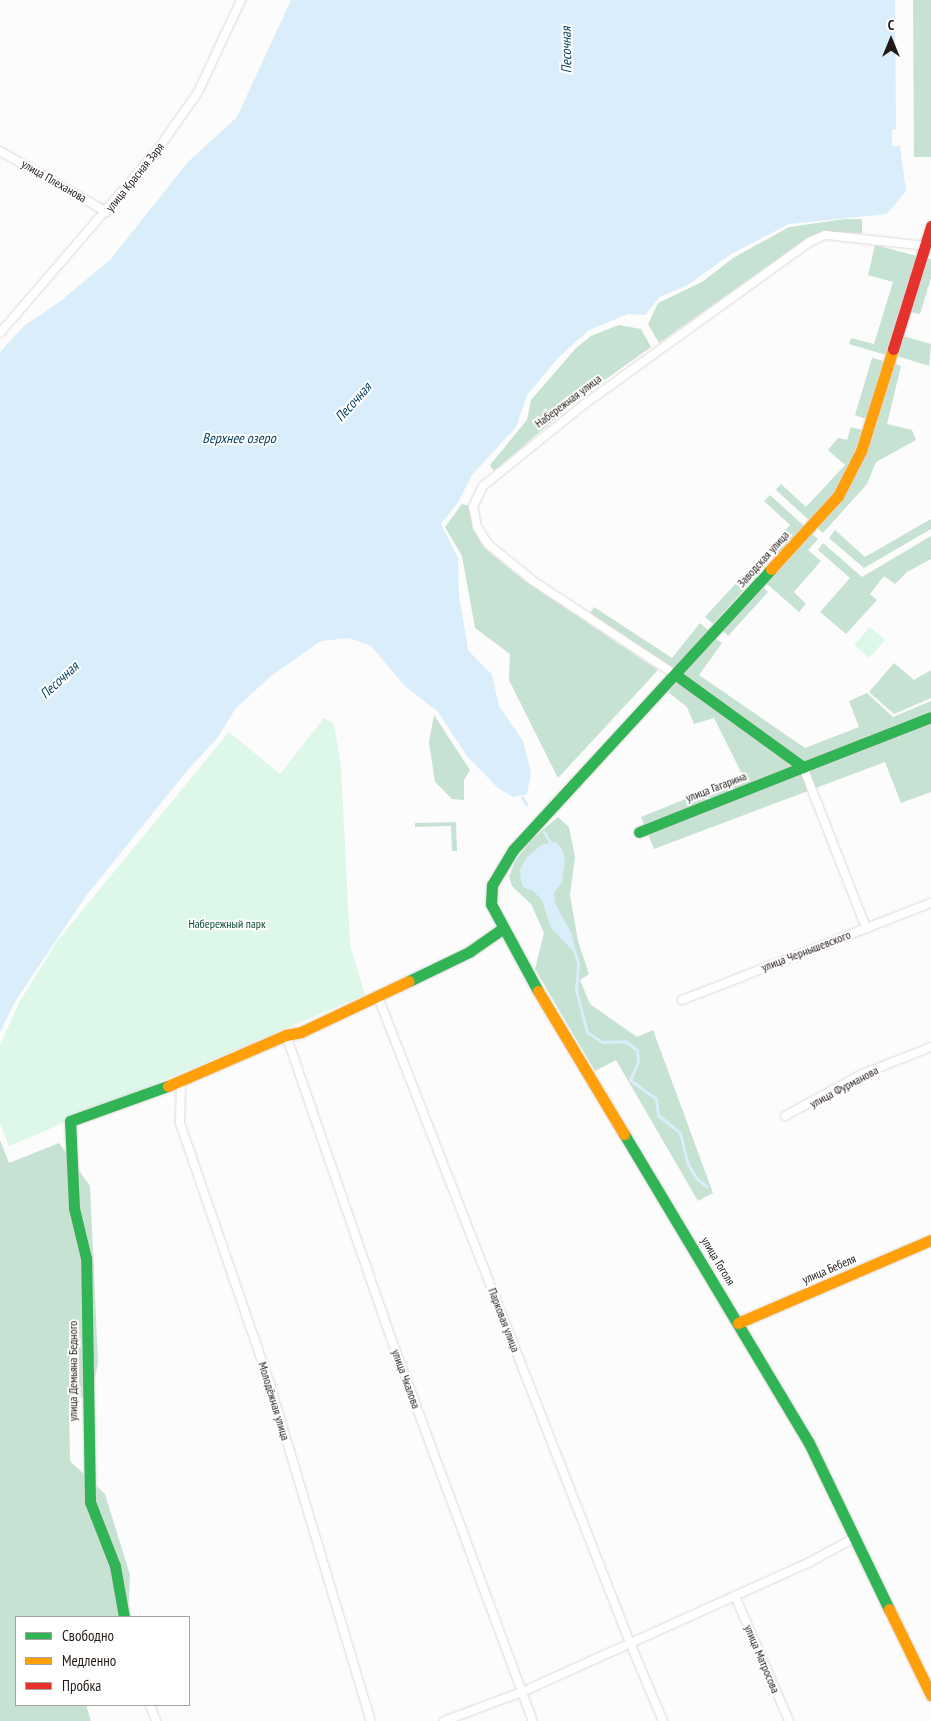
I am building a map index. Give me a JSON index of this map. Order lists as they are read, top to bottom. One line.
{"streets":{"main road":["Заводская улица","улица Гагарина","улица Гоголя","улица Бебеля","улица Демьяна Бедного"],"street":["улица Красная Заря","улица Плеханова","Набережная улица","улица Чернышевского","улица Фурманова","Парковая улица","улица Чкалова","Молодёжная улица","улица Матросова"]},"crossings":[["улица Красная Заря","улица Плеханова"],["Набережная улица","Заводская улица"],["Заводская улица","улица Гоголя"],["улица Гоголя","улица Бебеля"],["улица Демьяна Бедного","Молодёжная улица"]],"water":["Песочная","Верхнее озеро"],"parks":["Набережный парк"],"legend":["Свободно","Медленно","Пробка"],"north":"top"}
